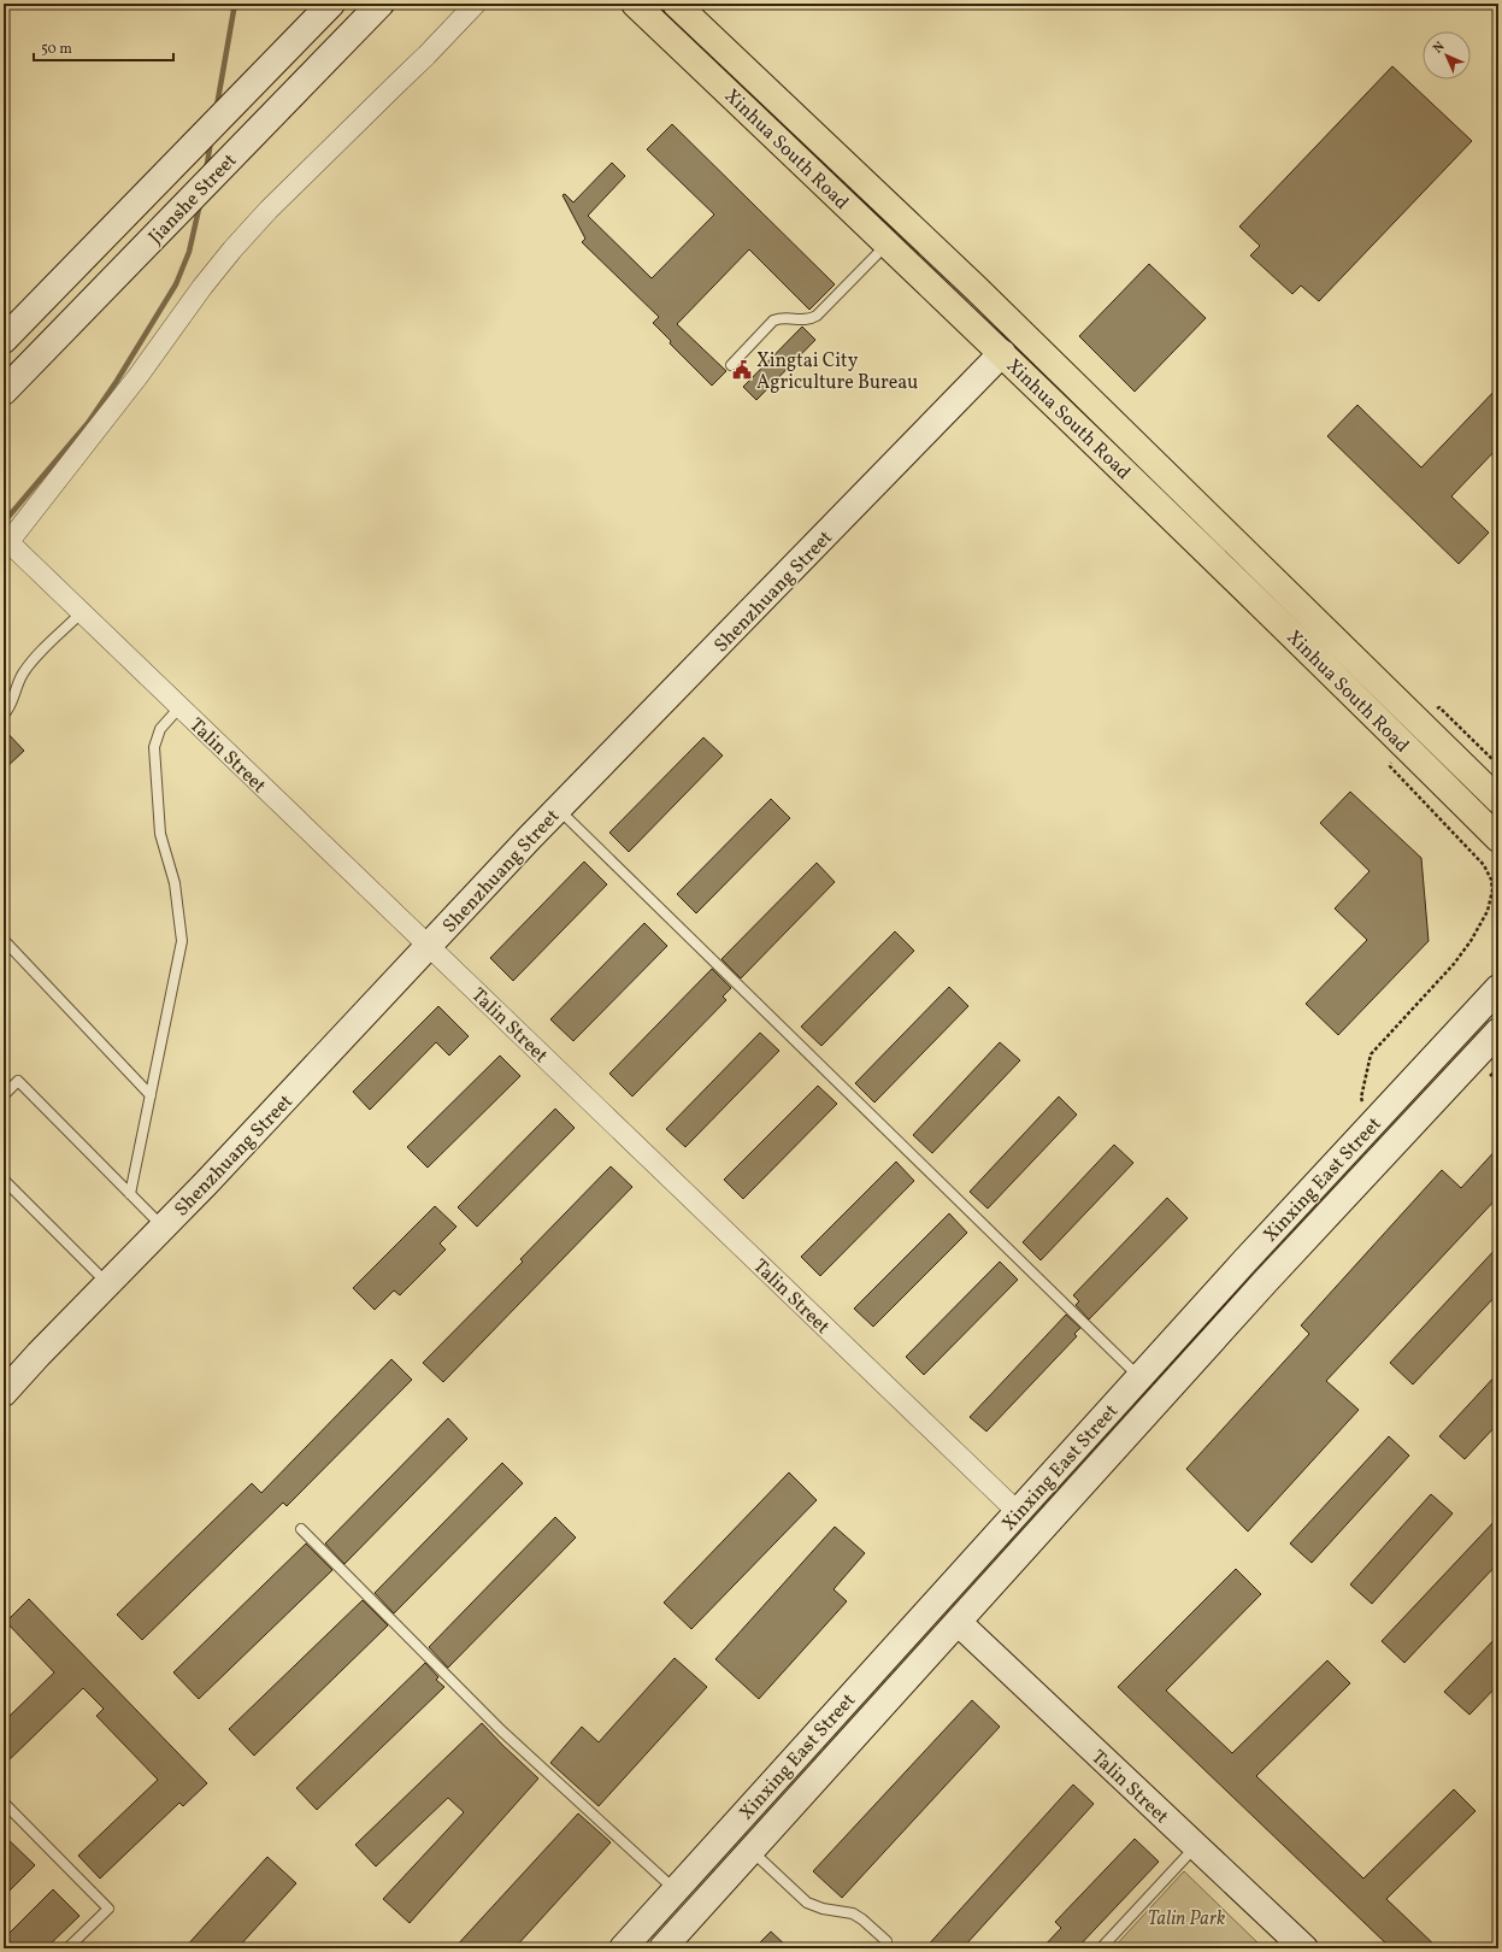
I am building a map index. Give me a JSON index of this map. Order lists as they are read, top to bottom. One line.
{"streets":{"main road":["Xinhua South Road"],"street":["Jianshe Street","Shenzhuang Street","Talin Street","Xinxing East Street"]},"crossings":[["Xinhua South Road","Shenzhuang Street"],["Shenzhuang Street","Talin Street"],["Talin Street","Xinxing East Street"]],"parks":["Talin Park"],"places":{"public building":["Xingtai City Agriculture Bureau"]},"scale_bar":"50 m","north":"top left"}
